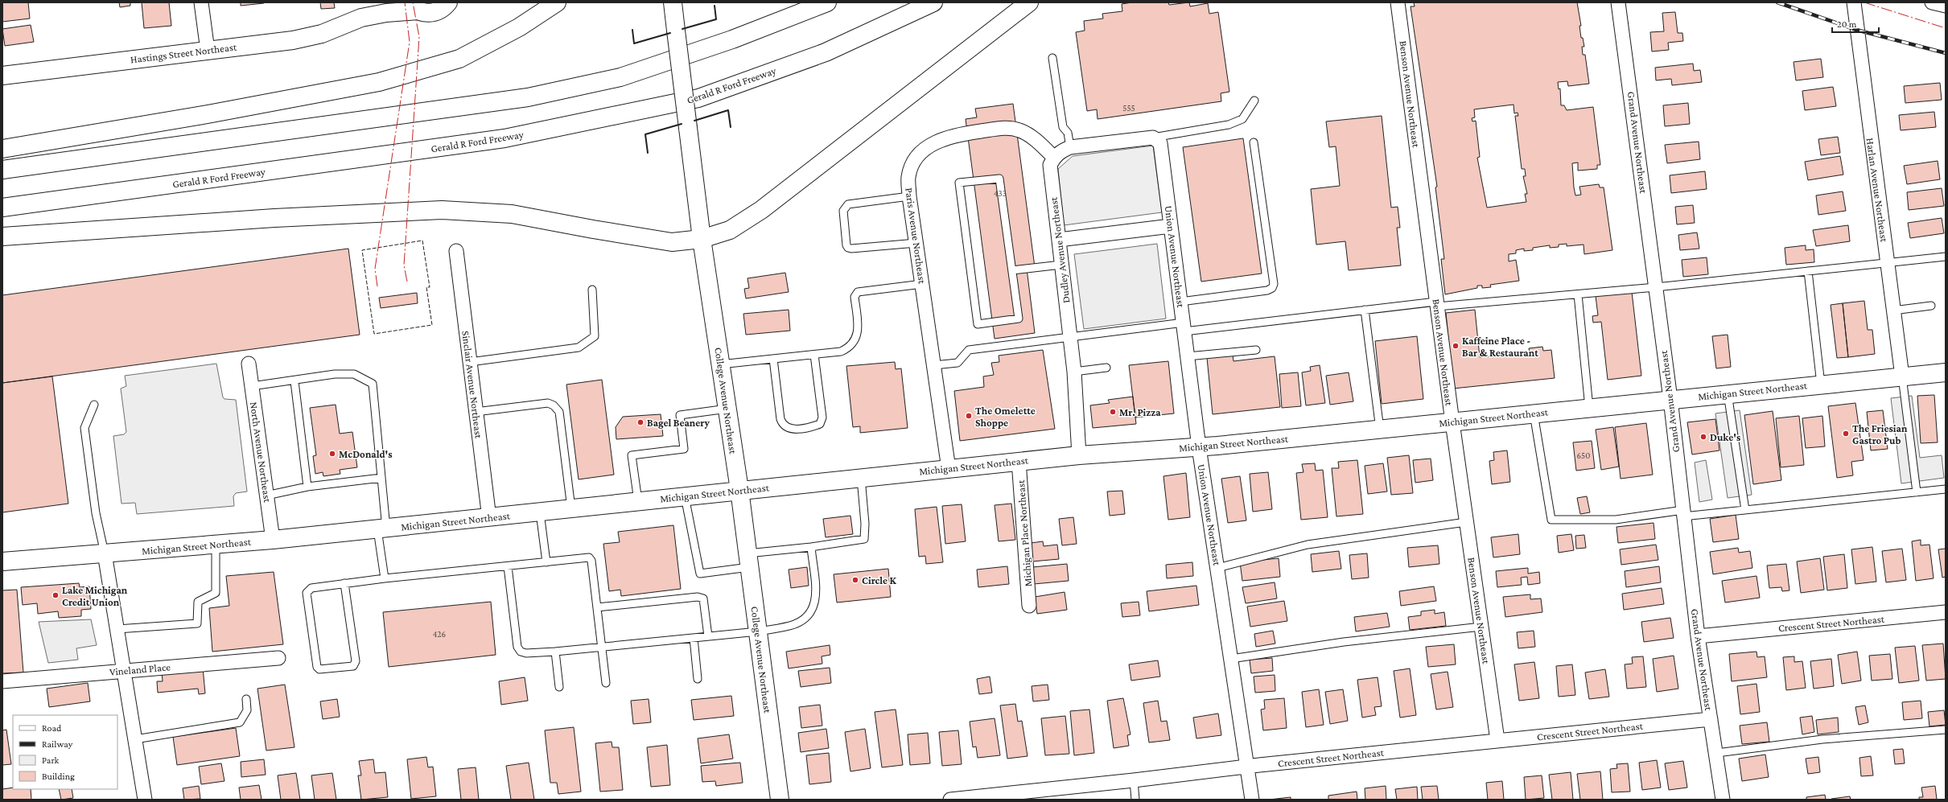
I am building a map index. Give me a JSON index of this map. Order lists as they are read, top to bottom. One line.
{"streets":{"main road":["Hastings Street Northeast","Gerald R Ford Freeway","Michigan Street Northeast","College Avenue Northeast"],"street":["Benson Avenue Northeast","Grand Avenue Northeast","Harlan Avenue Northeast","Paris Avenue Northeast","Dudley Avenue Northeast","Union Avenue Northeast","Sinclair Avenue Northeast","North Avenue Northeast","Michigan Place Northeast","Crescent Street Northeast","Vineland Place"]},"crossings":[["Benson Avenue Northeast","Michigan Street Northeast"],["Benson Avenue Northeast","Crescent Street Northeast"],["Grand Avenue Northeast","Michigan Street Northeast"],["Grand Avenue Northeast","Crescent Street Northeast"],["Harlan Avenue Northeast","Michigan Street Northeast"],["Paris Avenue Northeast","Dudley Avenue Northeast"],["Paris Avenue Northeast","Michigan Street Northeast"],["Dudley Avenue Northeast","Michigan Street Northeast"],["Union Avenue Northeast","Michigan Street Northeast"],["Union Avenue Northeast","Crescent Street Northeast"],["Sinclair Avenue Northeast","Michigan Street Northeast"],["Michigan Street Northeast","College Avenue Northeast"],["Michigan Street Northeast","North Avenue Northeast"],["Michigan Street Northeast","Michigan Place Northeast"]],"places":["Kaffeine Place - Bar & Restaurant","Mr. Pizza","The Omelette Shoppe","Bagel Beanery","The Friesian Gastro Pub","Duke's","McDonald's","Circle K","Lake Michigan Credit Union"],"house_numbers":["555","433","650","426"],"legend":["Road","Railway","Park","Building"],"scale_bar":"20 m"}
